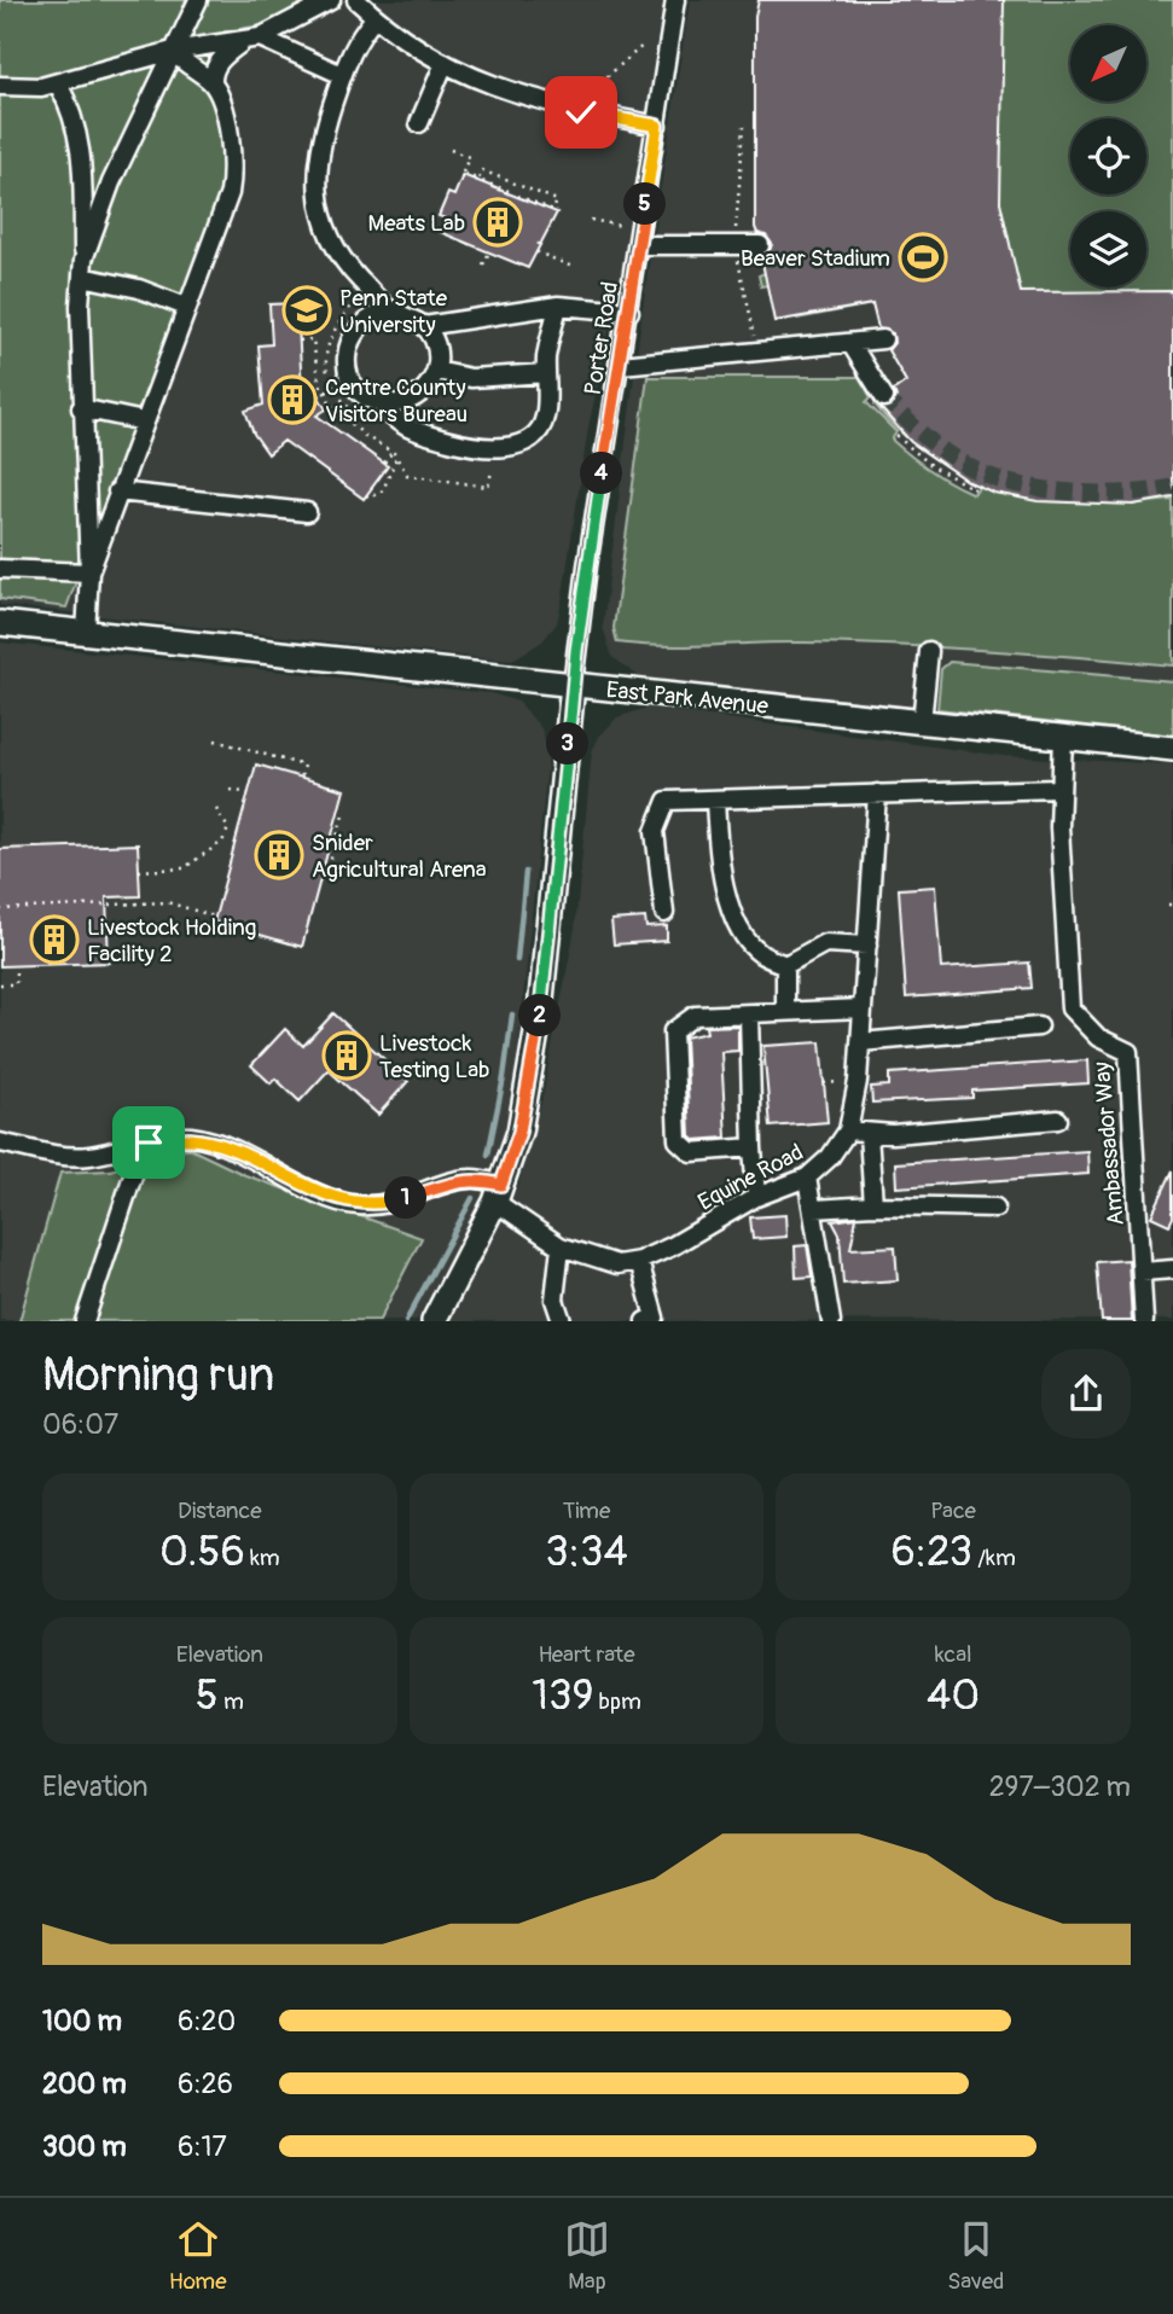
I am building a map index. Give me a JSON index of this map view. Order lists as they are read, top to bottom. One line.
{"streets":{"main road":["East Park Avenue"],"street":["Porter Road","Ambassador Way","Equine Road"]},"crossings":[["Porter Road","East Park Avenue"],["East Park Avenue","Ambassador Way"]],"places":{"building":["Meats Lab","Centre County Visitors Bureau","Snider Agricultural Arena","Livestock Holding Facility 2","Livestock Testing Lab"],"sports":["Beaver Stadium"],"school or university":["Penn State University"]},"north":"bottom left","page":{"pins":["5","4","3","2","1"],"heading":["Morning run","06:07"],"stats":[["Distance","0.56 km"],["Time","3:34"],["Pace","6:23 /km"],["Elevation","5 m"],["Heart rate","139 bpm"],["kcal","40"]],"chart":["Elevation","297–302 m"],"list":[{"name":"100 m","note":"6:20"},{"name":"200 m","note":"6:26"},{"name":"300 m","note":"6:17"}],"tabs":["Home","Map","Saved"]}}
